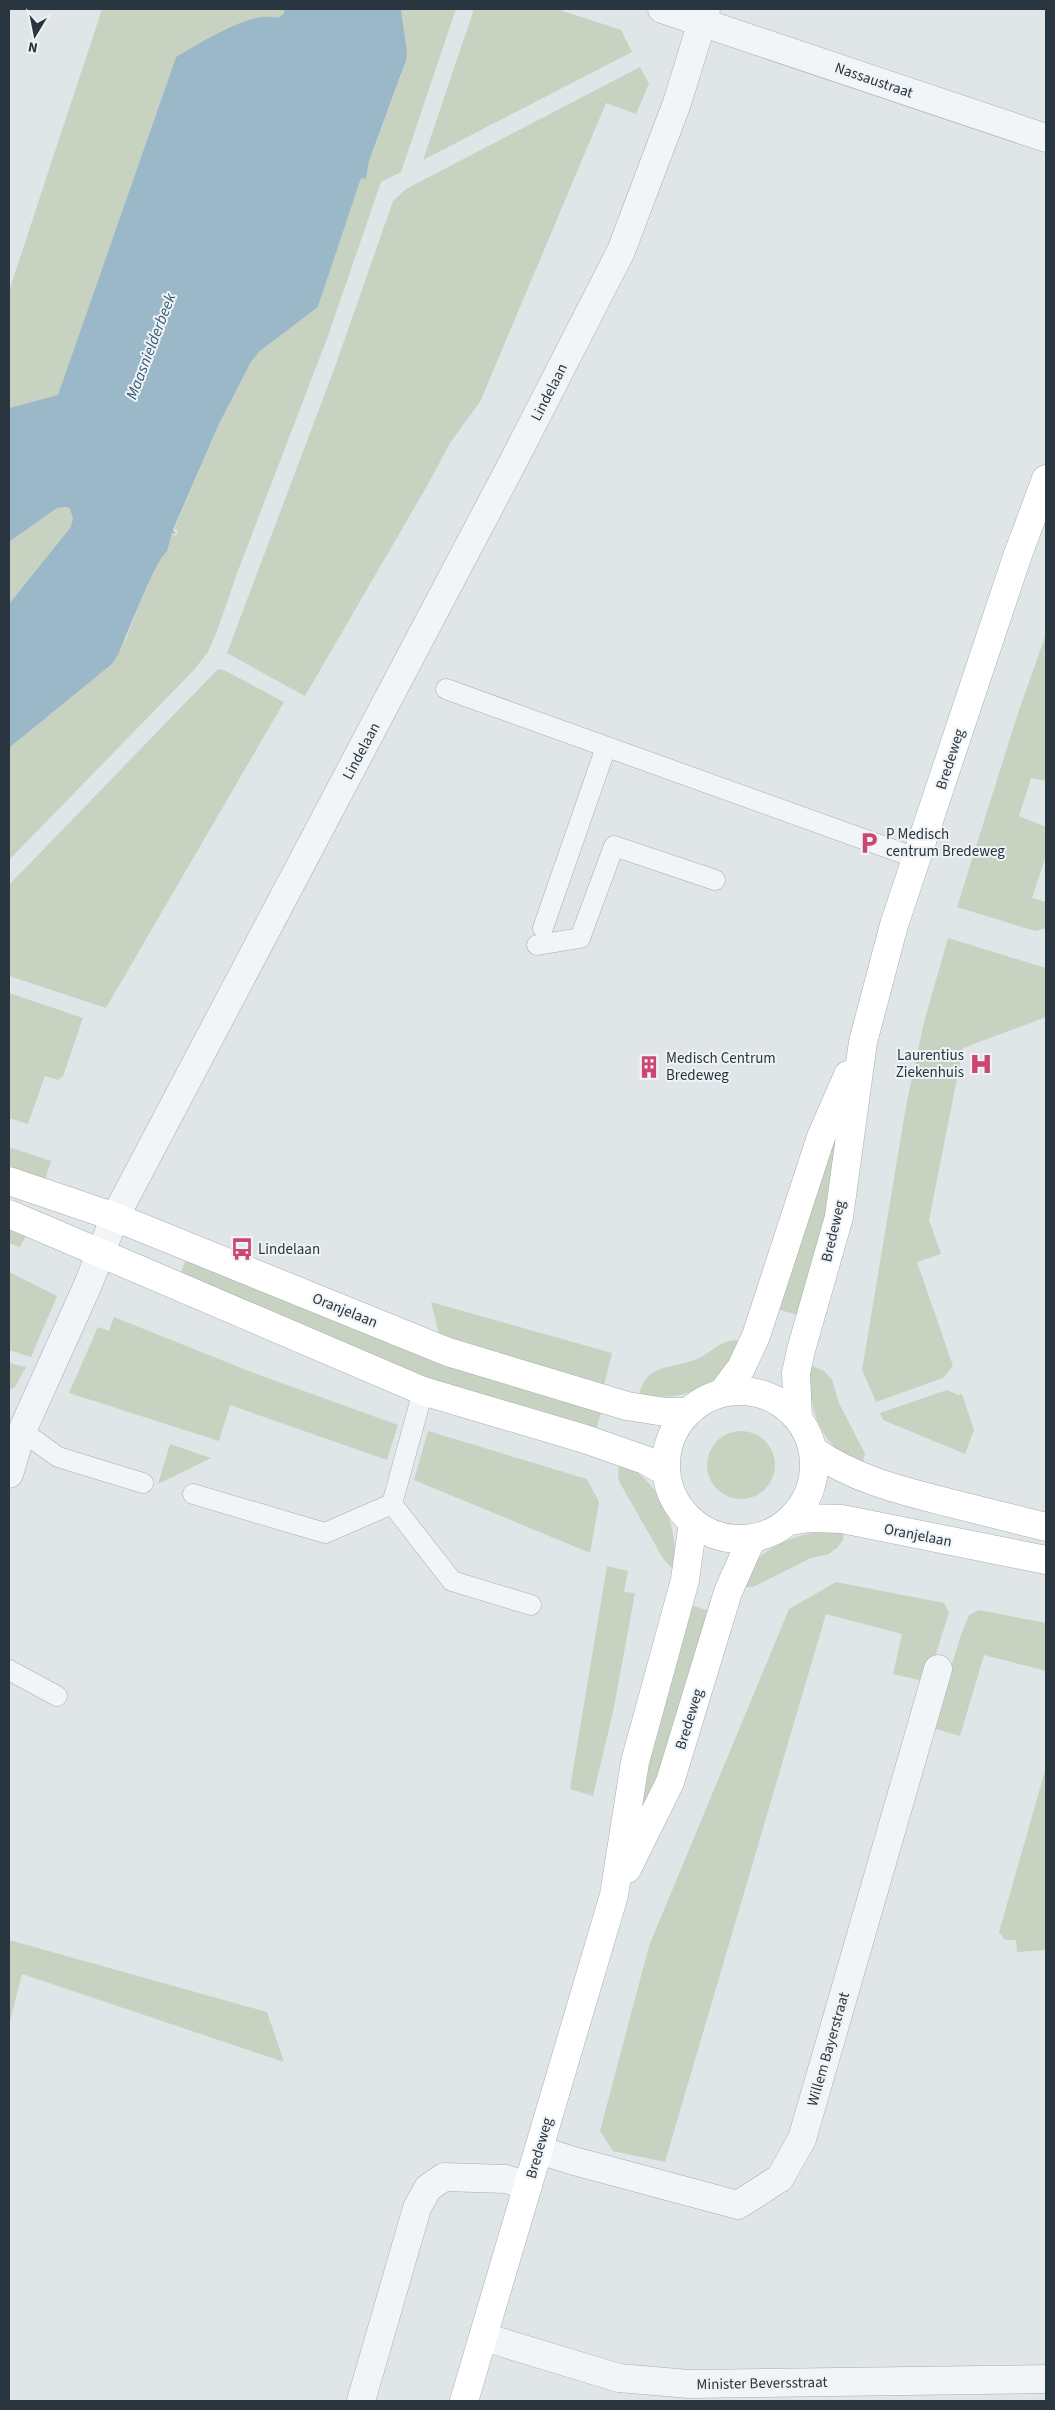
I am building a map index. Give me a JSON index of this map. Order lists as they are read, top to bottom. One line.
{"streets":{"street":["Nassaustraat","Lindelaan","Bredeweg","Oranjelaan","Willem Bayerstraat","Minister Beversstraat"]},"crossings":[["Nassaustraat","Lindelaan"],["Lindelaan","Oranjelaan"],["Bredeweg","Oranjelaan"],["Bredeweg","Willem Bayerstraat"],["Bredeweg","Minister Beversstraat"]],"water":["Maasnielderbeek"],"places":{"parking":["P Medisch centrum Bredeweg"],"hospital":["Laurentius Ziekenhuis"],"building":["Medisch Centrum Bredeweg"],"bus stop":["Lindelaan"]},"north":"bottom"}
